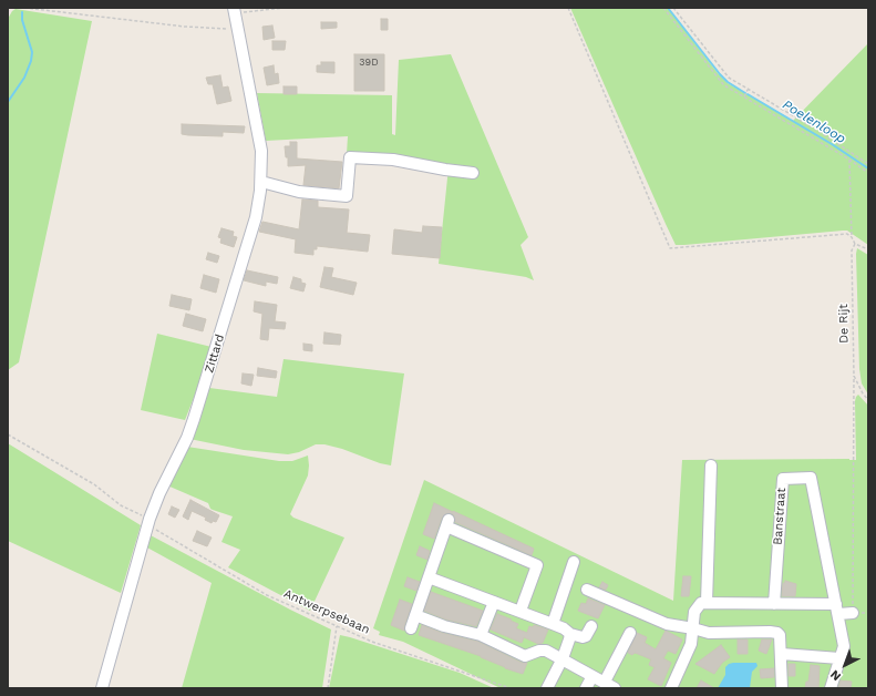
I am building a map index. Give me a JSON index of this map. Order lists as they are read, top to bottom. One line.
{"streets":{"street":["Zittard","Banstraat"],"path":["De Rijt","Antwerpsebaan"]},"crossings":[["Zittard","Antwerpsebaan"]],"water":["Poelenloop"],"house_numbers":["39D"],"north":"bottom left"}
